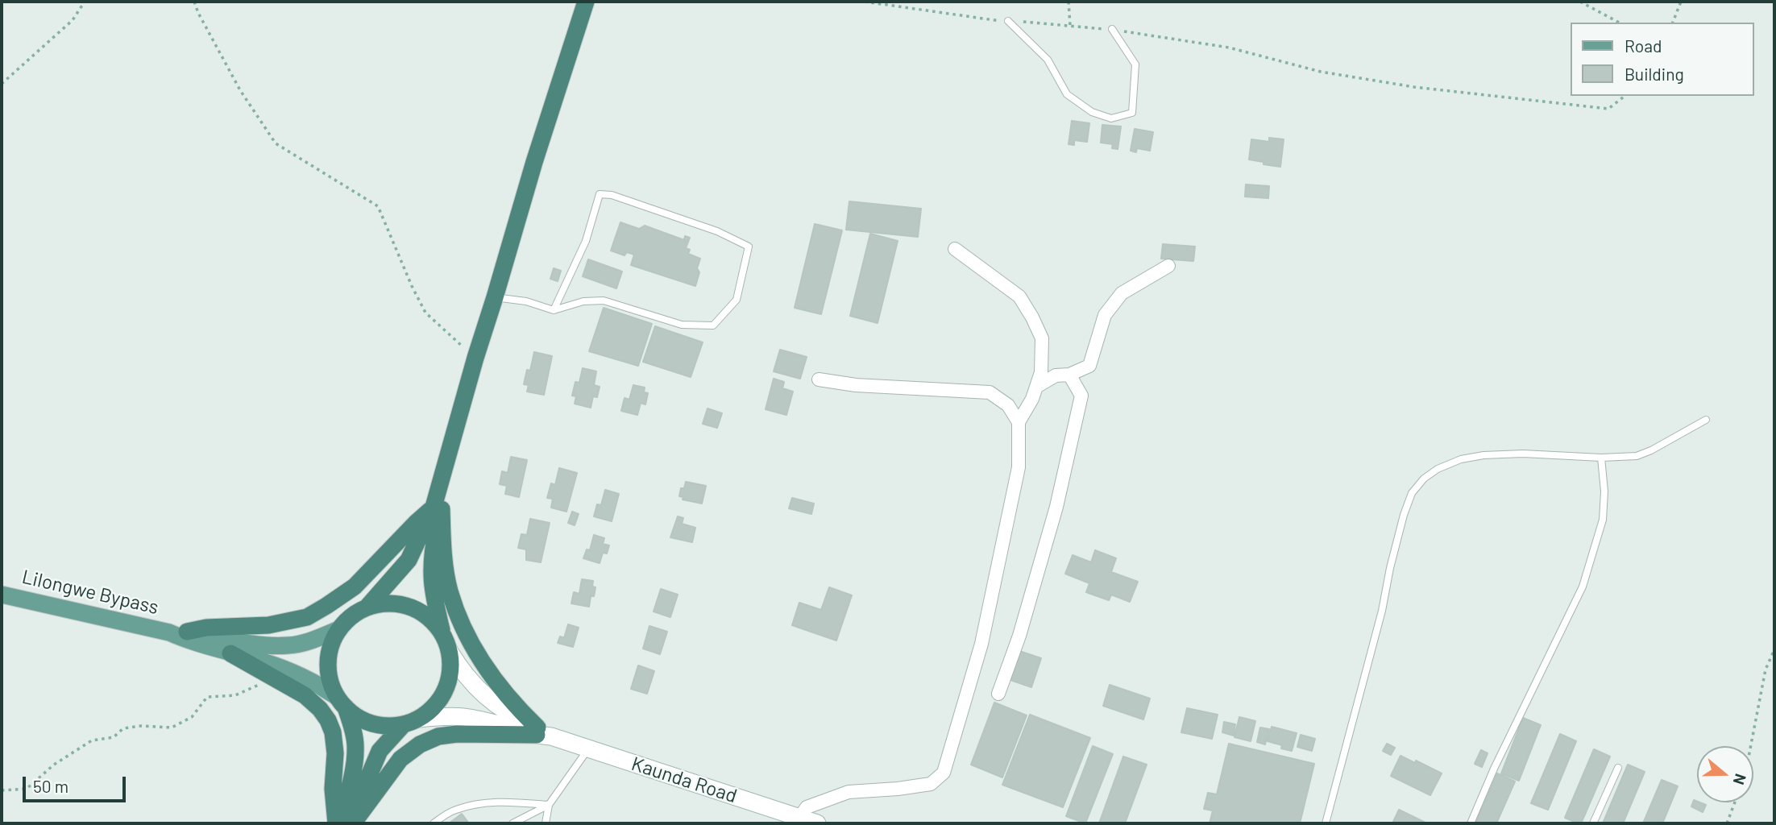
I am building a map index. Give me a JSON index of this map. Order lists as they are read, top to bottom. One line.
{"streets":{"main road":["Lilongwe Bypass","Kaunda Road"]},"crossings":[["Lilongwe Bypass","Kaunda Road"]],"legend":["Road","Building"],"scale_bar":"50 m","north":"right"}
